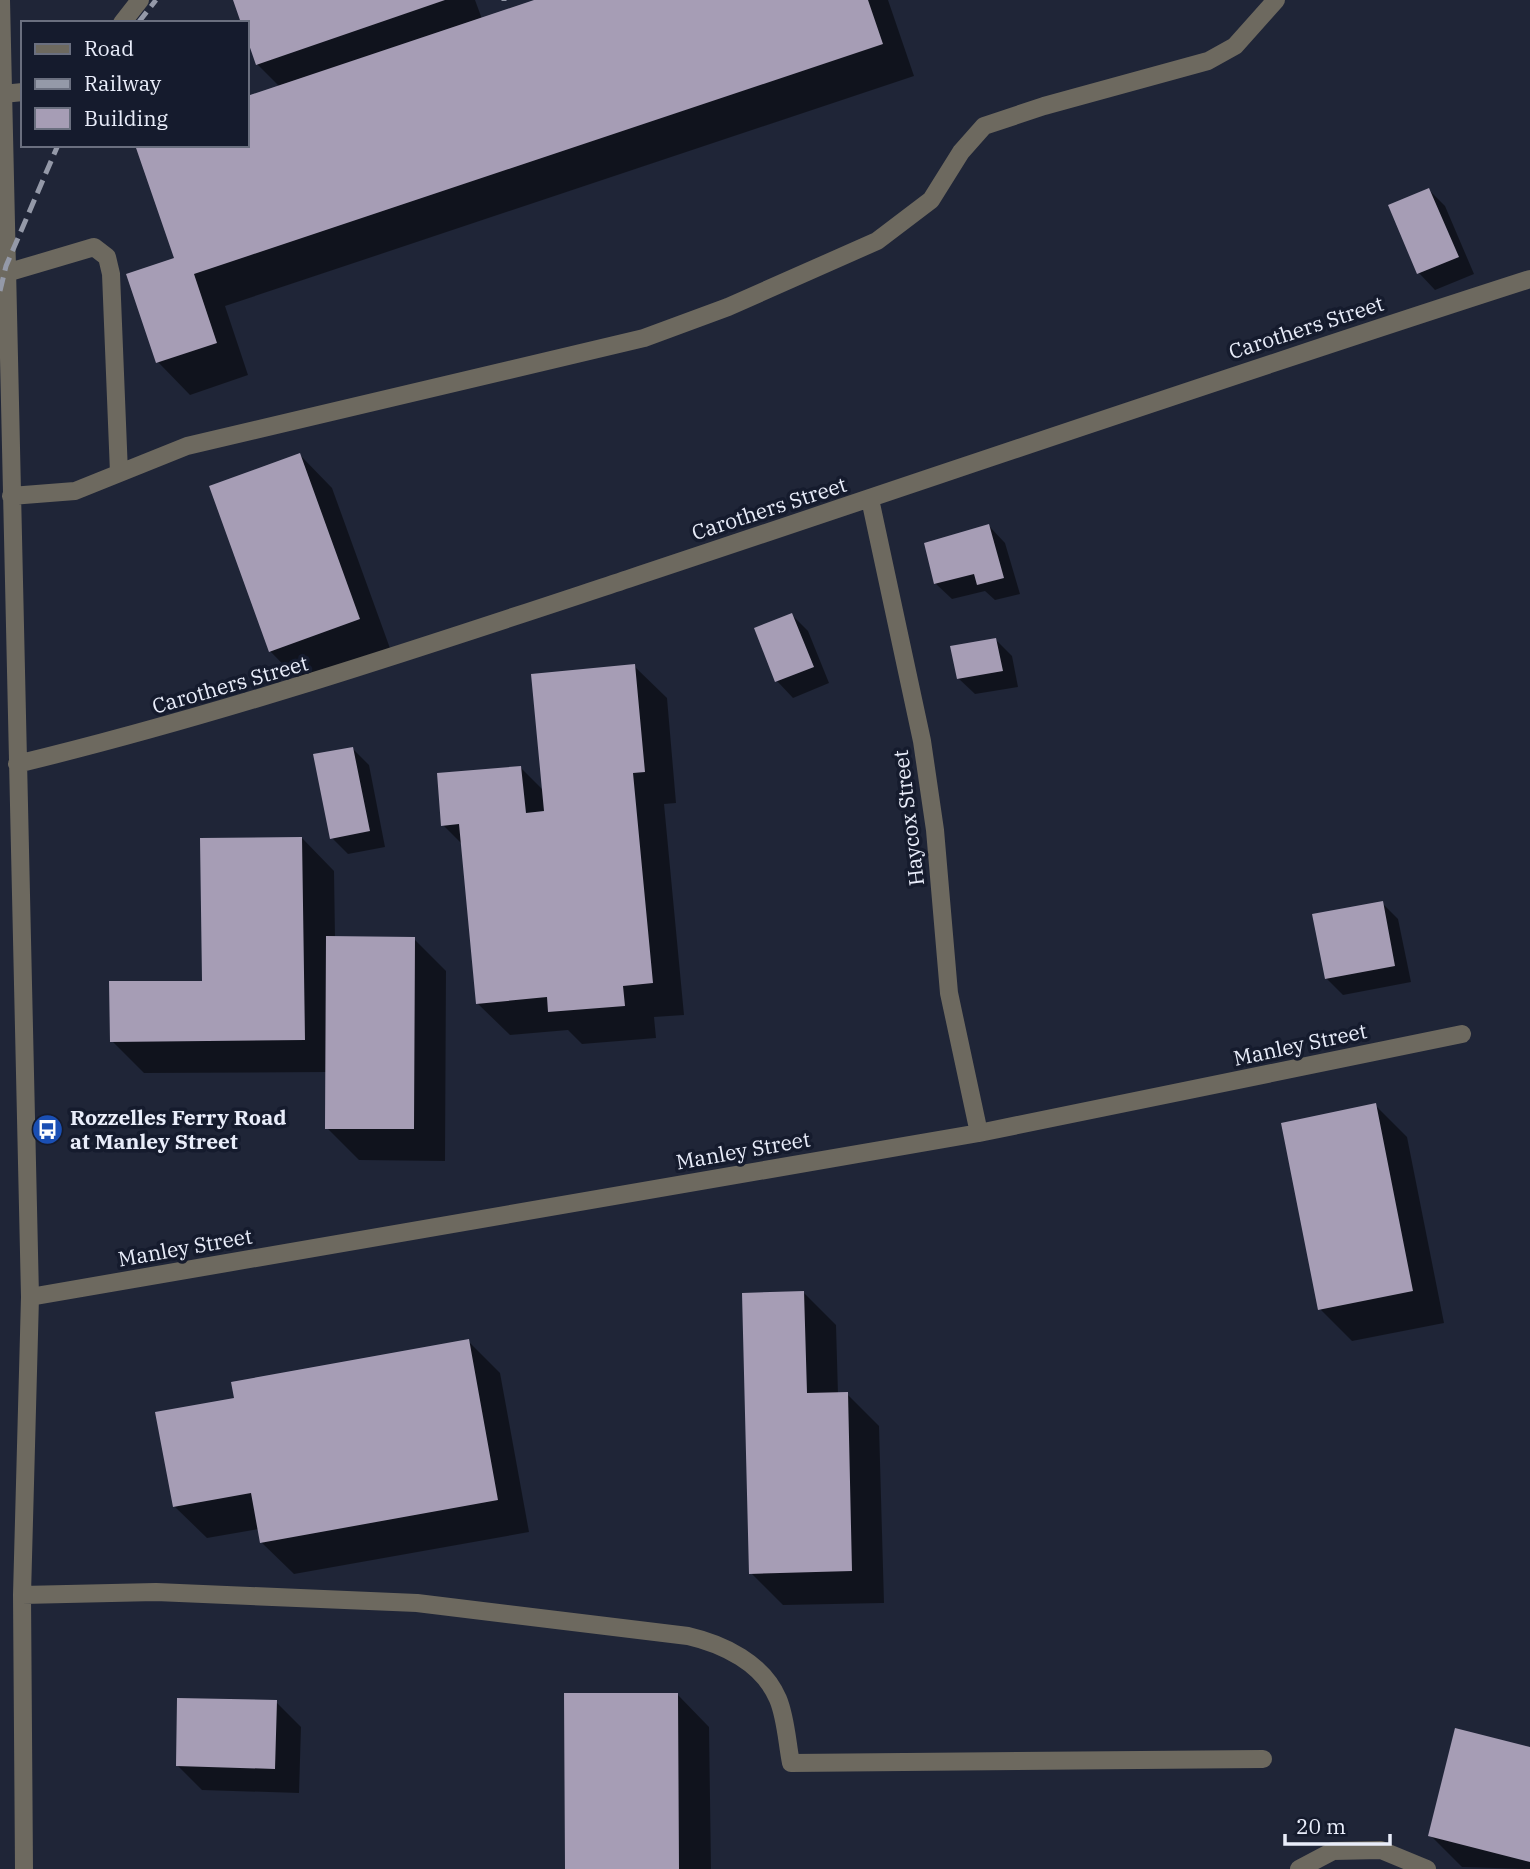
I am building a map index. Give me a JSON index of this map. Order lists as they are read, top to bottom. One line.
{"streets":{"street":["Carothers Street","Haycox Street","Manley Street"]},"crossings":[["Carothers Street","Haycox Street"],["Haycox Street","Manley Street"]],"places":{"bus stop":["Rozzelles Ferry Road at Manley Street"]},"legend":["Road","Railway","Building"],"scale_bar":"20 m"}
